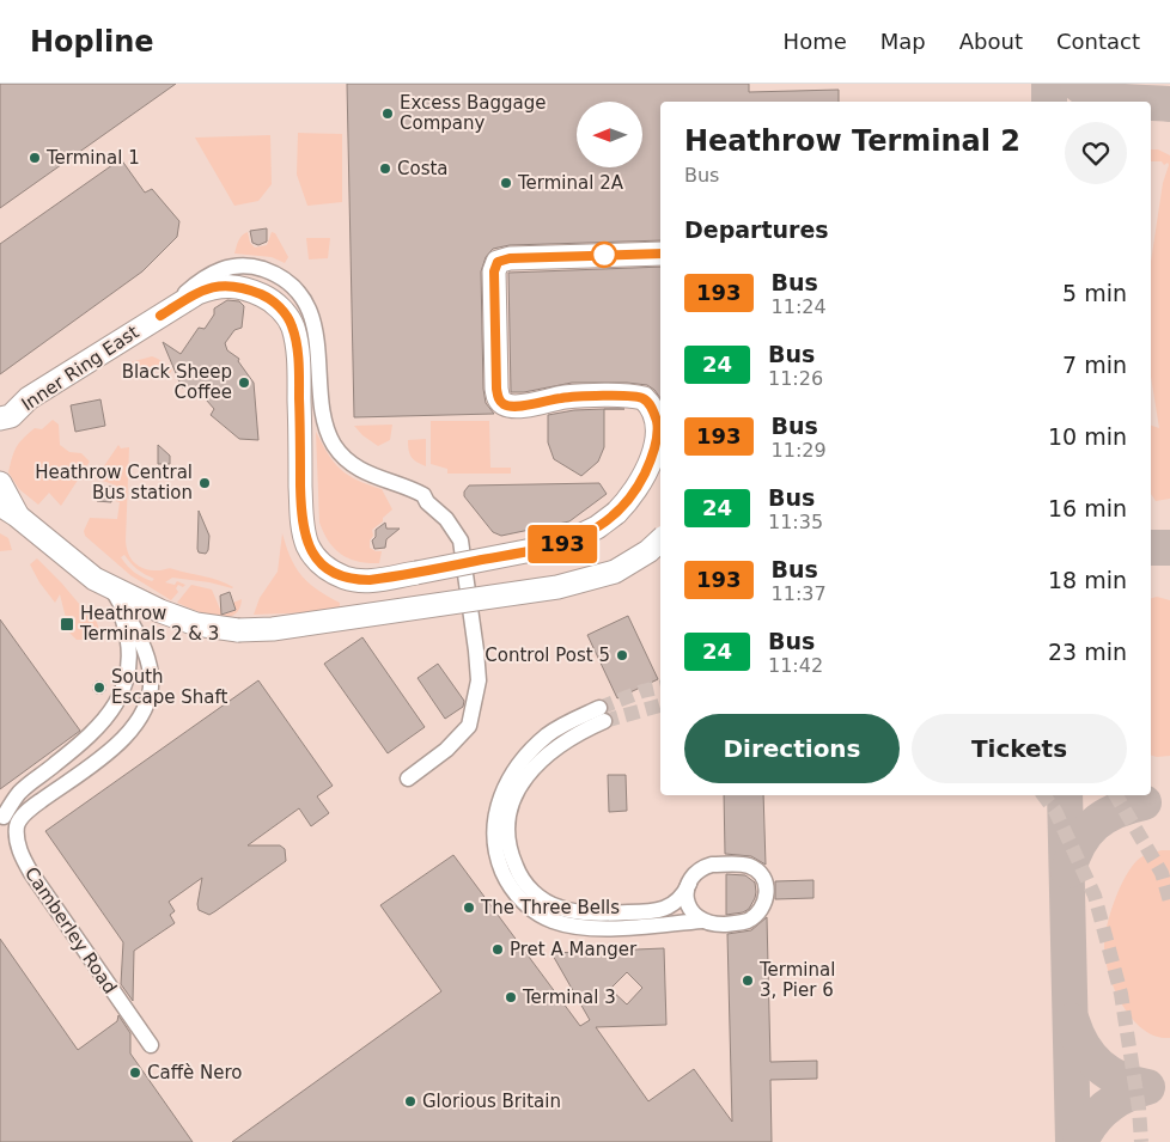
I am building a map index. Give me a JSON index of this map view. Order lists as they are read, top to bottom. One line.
{"streets":{"street":["Inner Ring East","Camberley Road"]},"places":{"other":["Excess Baggage Company","Terminal 1","Costa","Terminal 2A","Black Sheep Coffee","Heathrow Central Bus station","Control Post 5","South Escape Shaft","The Three Bells","Pret A Manger","Terminal 3, Pier 6","Terminal 3","Caffè Nero","Glorious Britain"],"transit":["Heathrow Terminals 2 & 3"]},"lines":["bus line 193"],"north":"left","page":{"header":"Hopline","nav":["Home","Map","About","Contact"],"on_map":"193","heading":[["Heathrow Terminal 2","Bus"],"Departures"],"list":[{"mark":"193","name":"Bus","note":"11:24","value":"5 min"},{"mark":"24","name":"Bus","note":"11:26","value":"7 min"},{"mark":"193","name":"Bus","note":"11:29","value":"10 min"},{"mark":"24","name":"Bus","note":"11:35","value":"16 min"},{"mark":"193","name":"Bus","note":"11:37","value":"18 min"},{"mark":"24","name":"Bus","note":"11:42","value":"23 min"}],"buttons":["Directions","Tickets"]}}
